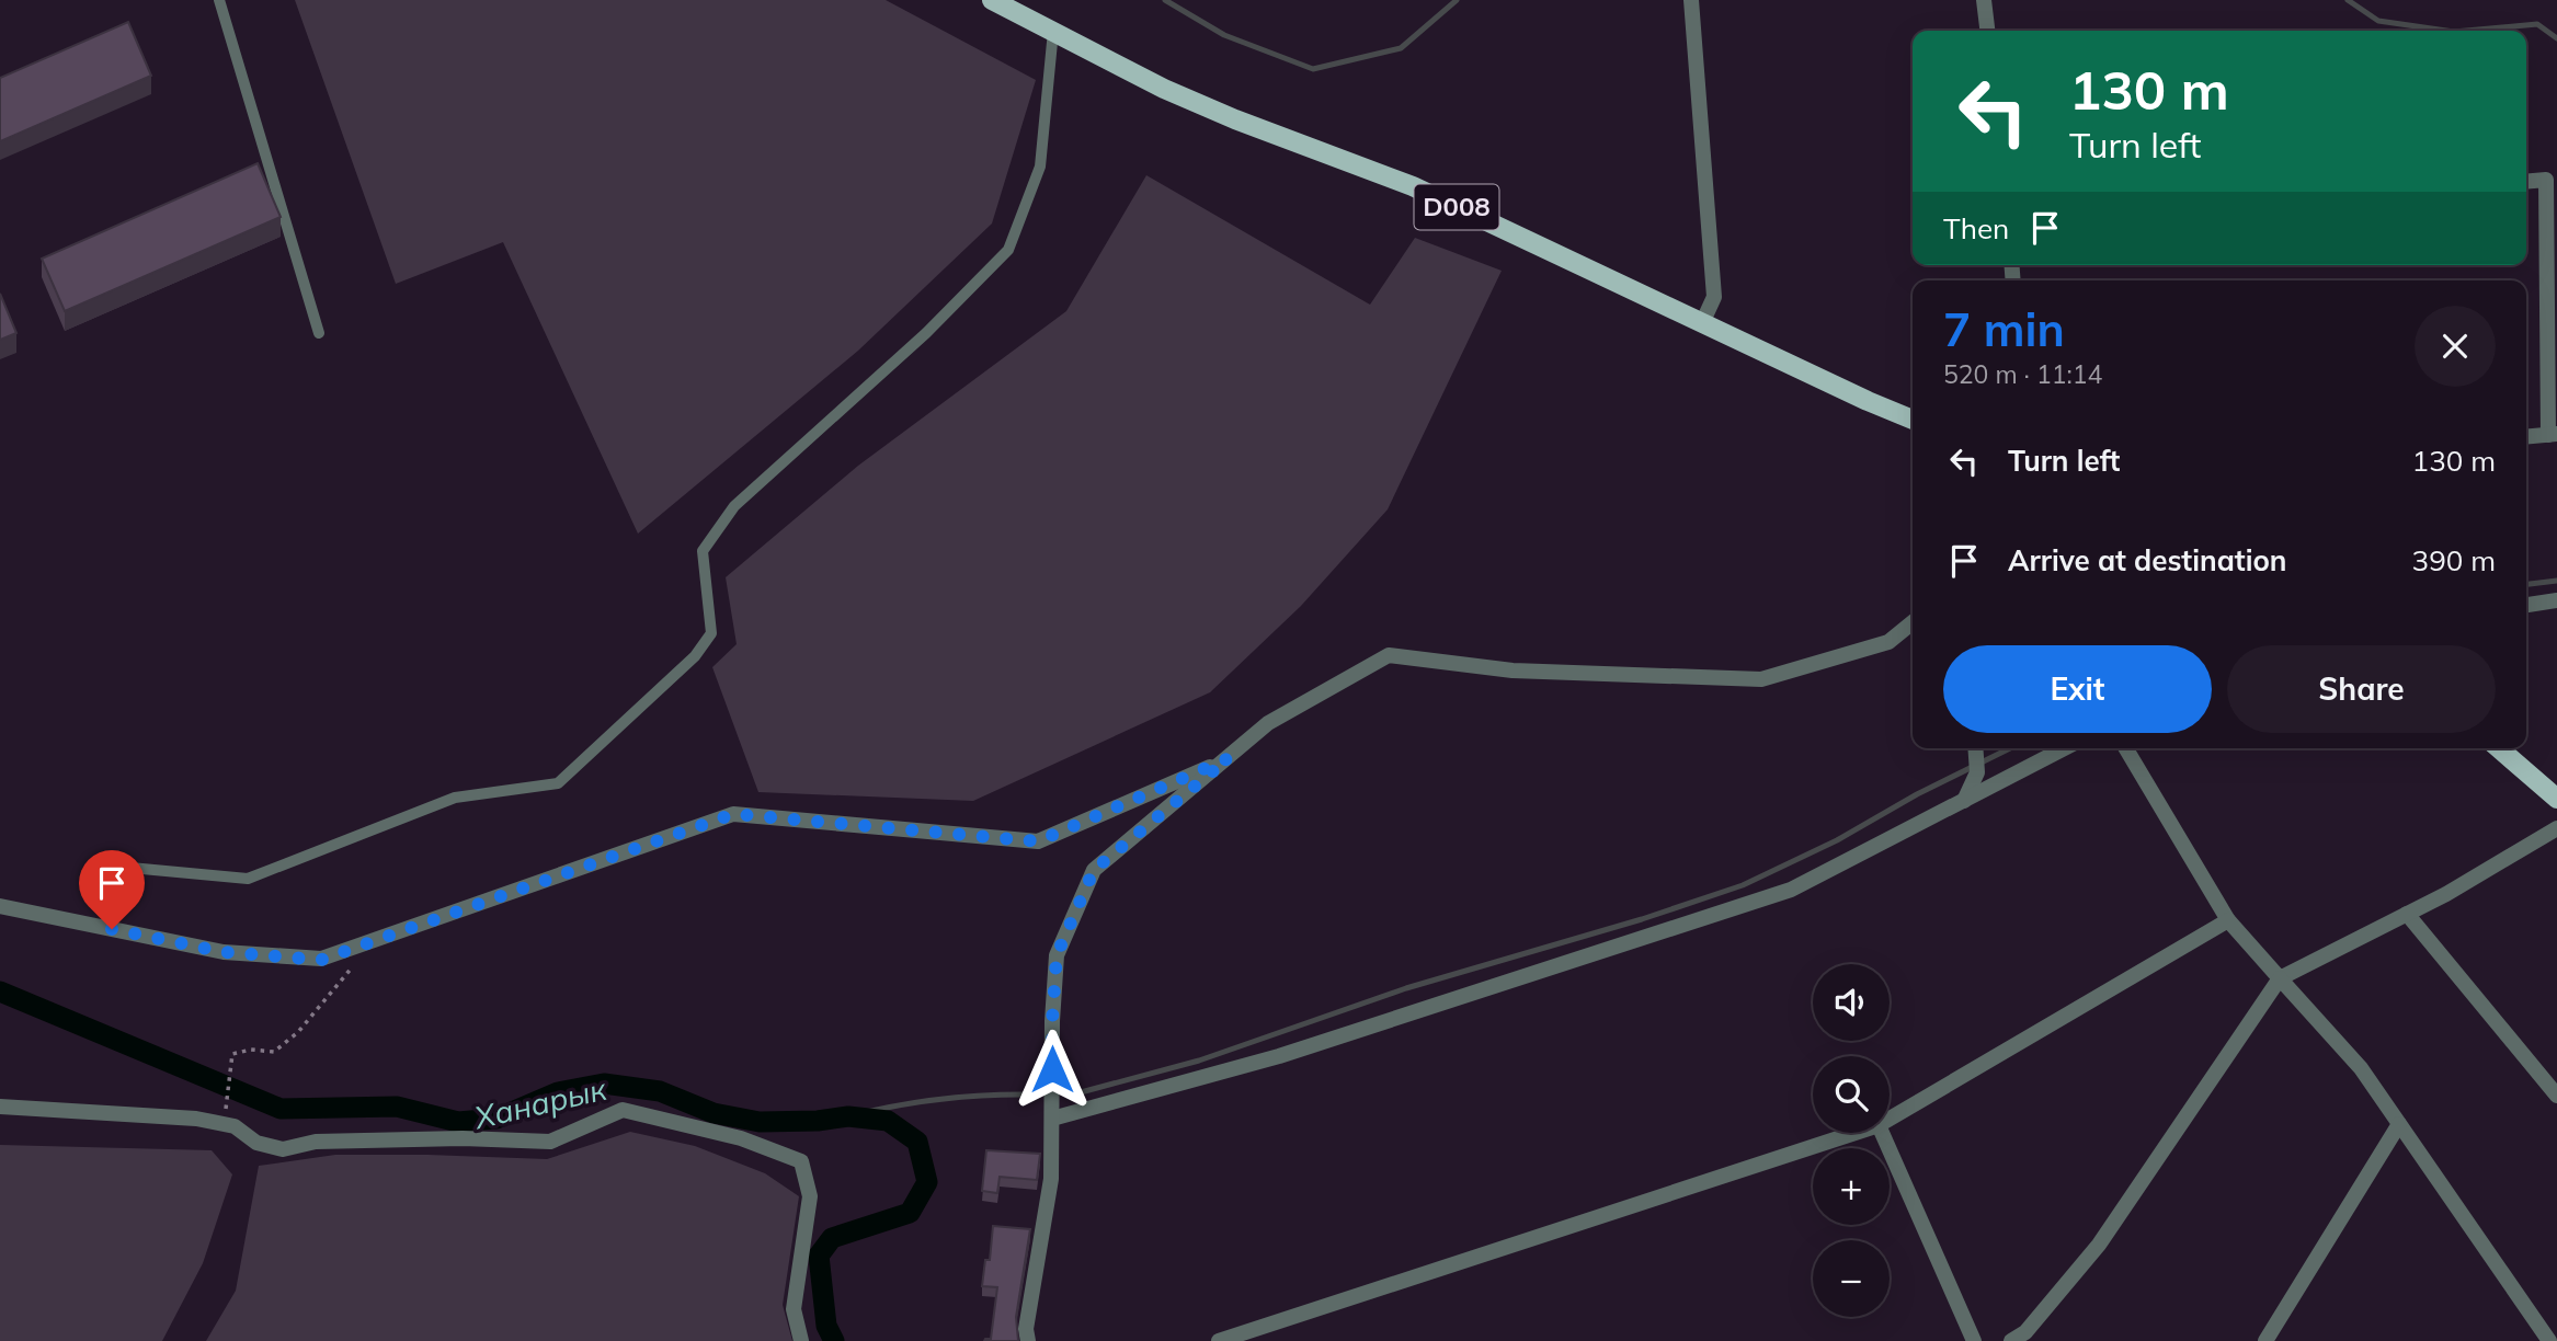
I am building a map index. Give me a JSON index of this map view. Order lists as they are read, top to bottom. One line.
{"streets":{"main road":["D008"]},"water":["Ханарык"],"page":{"turn":["130 m","Turn left"],"then":"Then","heading":["7 min","520 m · 11:14"],"list":[{"name":"Turn left","value":"130 m"},{"name":"Arrive at destination","value":"390 m"}],"buttons":["Exit","Share"],"map_buttons":["+","−"]}}
